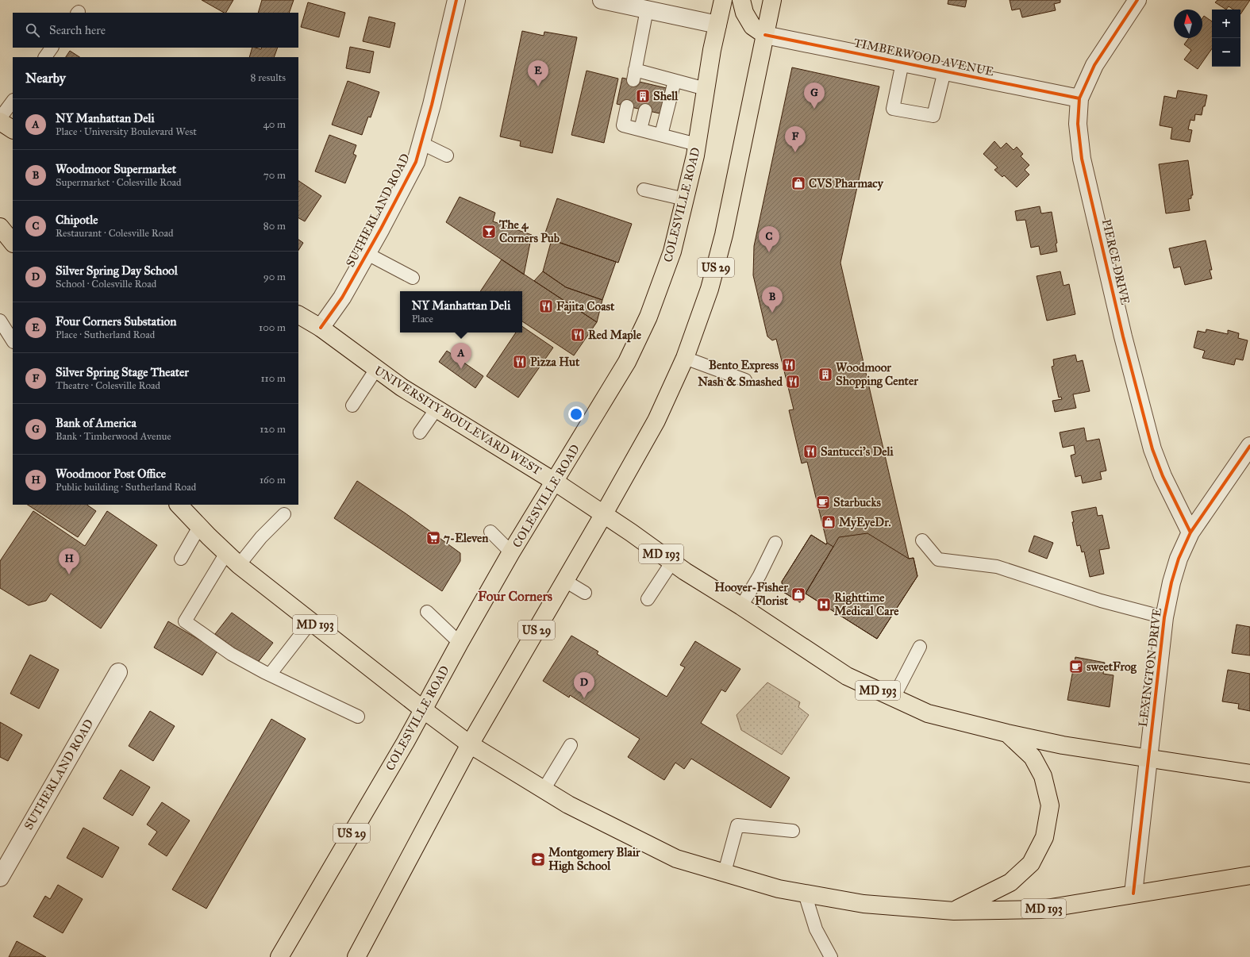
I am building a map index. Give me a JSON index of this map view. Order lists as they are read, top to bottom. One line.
{"streets":{"main road":["COLESVILLE ROAD","US 29","UNIVERSITY BOULEVARD WEST","MD 193"],"street":["TIMBERWOOD AVENUE","SUTHERLAND ROAD","PIERCE DRIVE","LEXINGTON DRIVE"]},"crossings":[["TIMBERWOOD AVENUE","PIERCE DRIVE"],["TIMBERWOOD AVENUE","US 29"],["COLESVILLE ROAD","UNIVERSITY BOULEVARD WEST"],["COLESVILLE ROAD","MD 193"],["SUTHERLAND ROAD","UNIVERSITY BOULEVARD WEST"],["PIERCE DRIVE","LEXINGTON DRIVE"],["US 29","UNIVERSITY BOULEVARD WEST"],["US 29","MD 193"],["UNIVERSITY BOULEVARD WEST","MD 193"],["MD 193","LEXINGTON DRIVE"]],"districts":["Four Corners"],"places":{"building":["Shell","Woodmoor Shopping Center"],"shop":["CVS Pharmacy","MyEyeDr.","Hoover-Fisher Florist"],"bar":["The 4 Corners Pub"],"restaurant":["Fajita Coast","Red Maple","Pizza Hut","Bento Express","Nash & Smashed","Santucci's Deli"],"cafe":["Starbucks","sweetFrog"],"supermarket":["7-Eleven"],"hospital":["Righttime Medical Care"],"school or university":["Montgomery Blair High School"]},"north":"top","page":{"map_buttons":["+","−"],"search":"Search here","heading":["Nearby","8 results"],"pins":["E","G","F","C","B","A","H","D"],"list":[{"mark":"A","name":"NY Manhattan Deli","note":"Place · University Boulevard West","value":"40 m"},{"mark":"B","name":"Woodmoor Supermarket","note":"Supermarket · Colesville Road","value":"70 m"},{"mark":"C","name":"Chipotle","note":"Restaurant · Colesville Road","value":"80 m"},{"mark":"D","name":"Silver Spring Day School","note":"School · Colesville Road","value":"90 m"},{"mark":"E","name":"Four Corners Substation","note":"Place · Sutherland Road","value":"100 m"},{"mark":"F","name":"Silver Spring Stage Theater","note":"Theatre · Colesville Road","value":"110 m"},{"mark":"G","name":"Bank of America","note":"Bank · Timberwood Avenue","value":"120 m"},{"mark":"H","name":"Woodmoor Post Office","note":"Public building · Sutherland Road","value":"160 m"}],"popup":["NY Manhattan Deli","Place"]}}
